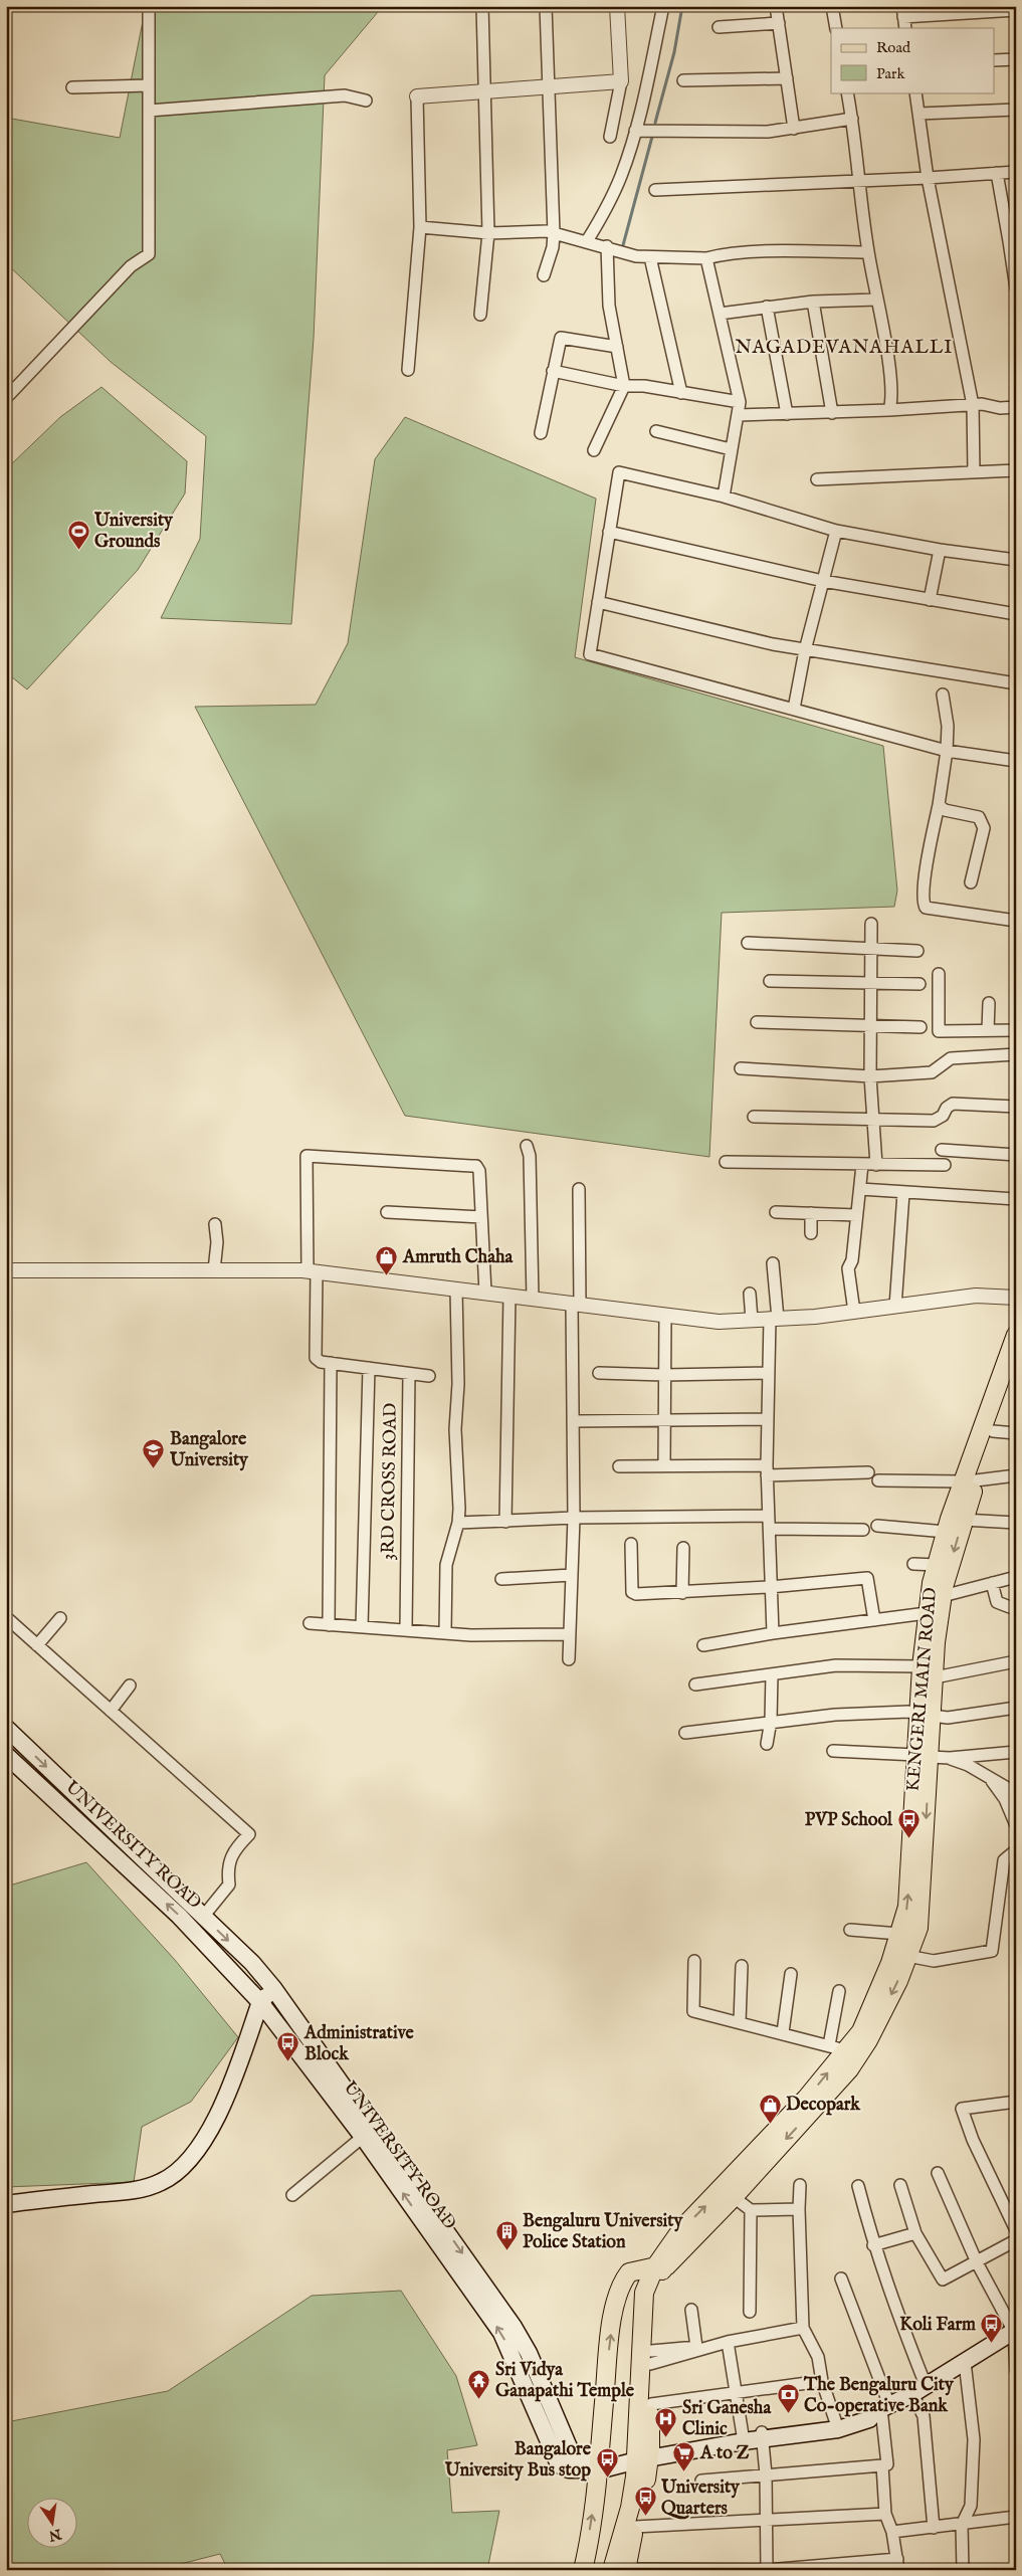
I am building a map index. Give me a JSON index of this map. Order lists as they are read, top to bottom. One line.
{"streets":{"main road":["KENGERI MAIN ROAD","UNIVERSITY ROAD"],"street":["3RD CROSS ROAD"]},"crossings":[["KENGERI MAIN ROAD","UNIVERSITY ROAD"]],"districts":["NAGADEVANAHALLI"],"places":{"sports":["University Grounds"],"shop":["Amruth Chaha","Decopark"],"school or university":["Bangalore University"],"bus stop":["PVP School","Administrative Block","Koli Farm","Bangalore University Bus stop","University Quarters"],"building":["Bengaluru University Police Station"],"temple":["Sri Vidya Ganapathi Temple"],"bank":["The Bengaluru City Co-operative Bank"],"hospital":["Sri Ganesha Clinic"],"supermarket":["A to Z"]},"legend":["Road","Park"],"north":"bottom"}
